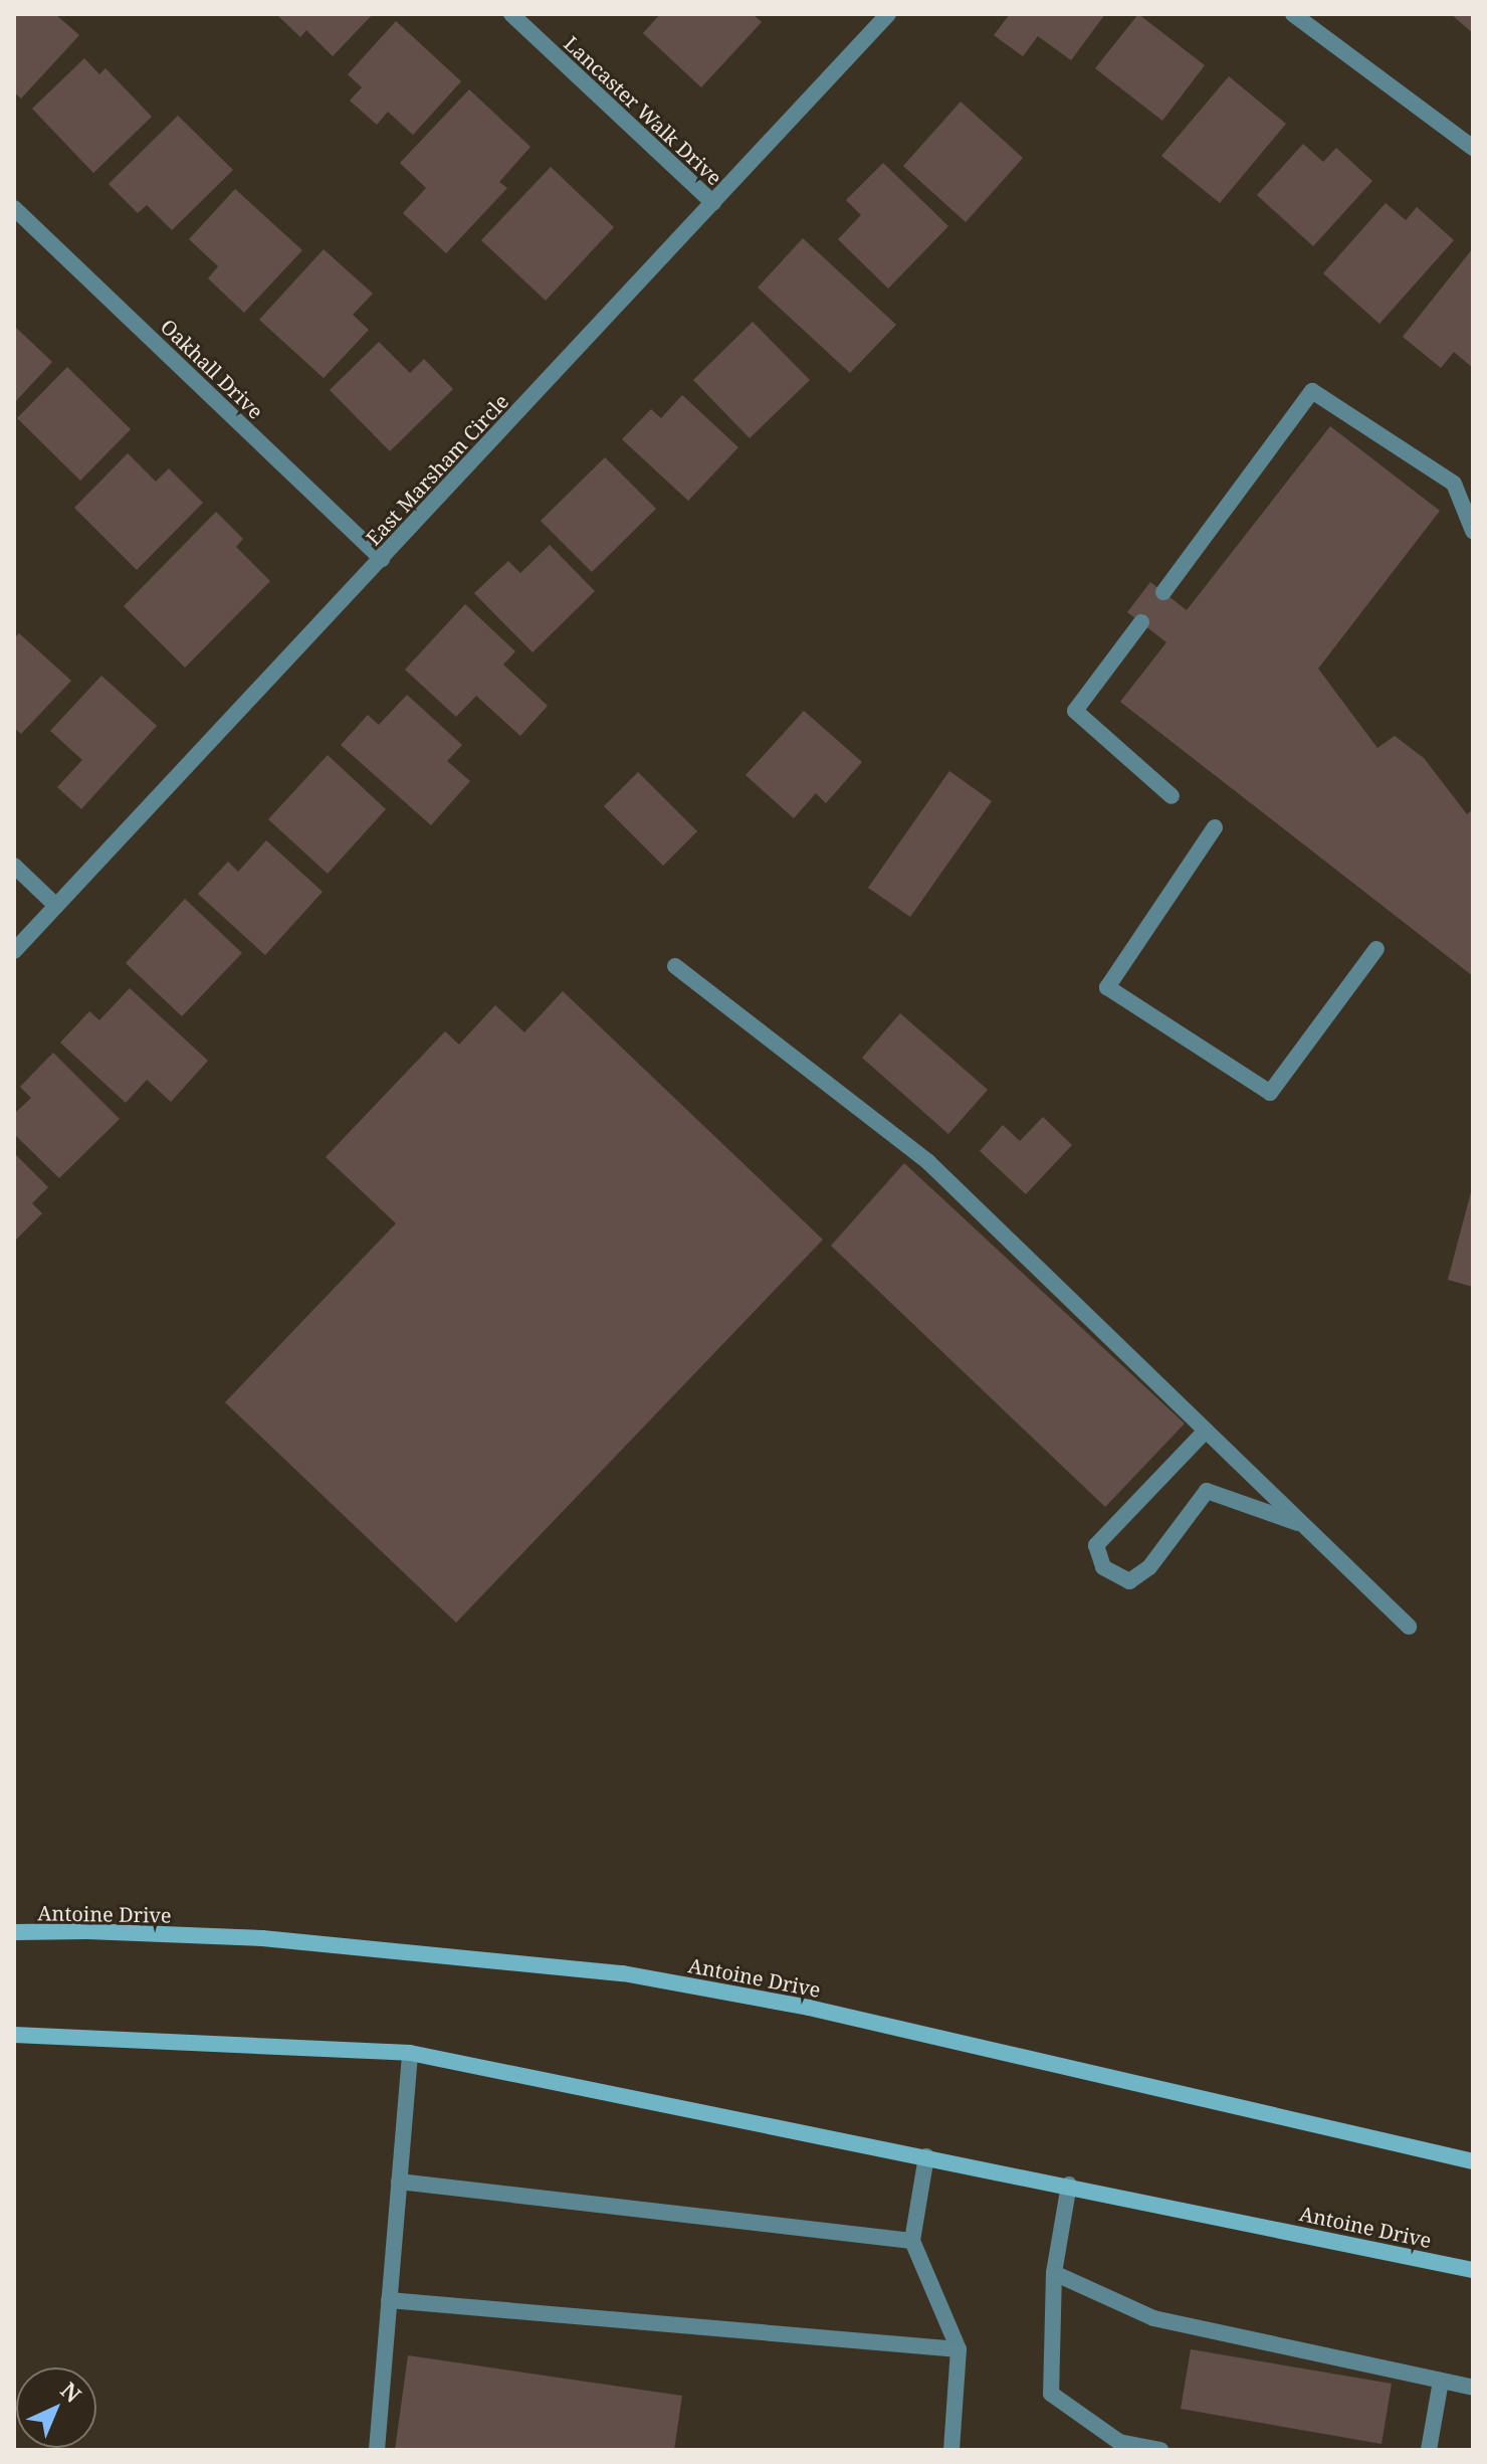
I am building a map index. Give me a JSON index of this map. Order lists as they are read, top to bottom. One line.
{"streets":{"main road":["Antoine Drive"],"street":["Lancaster Walk Drive","Oakhall Drive","East Marsham Circle"]},"crossings":[["Lancaster Walk Drive","East Marsham Circle"],["Oakhall Drive","East Marsham Circle"]],"north":"top right"}
